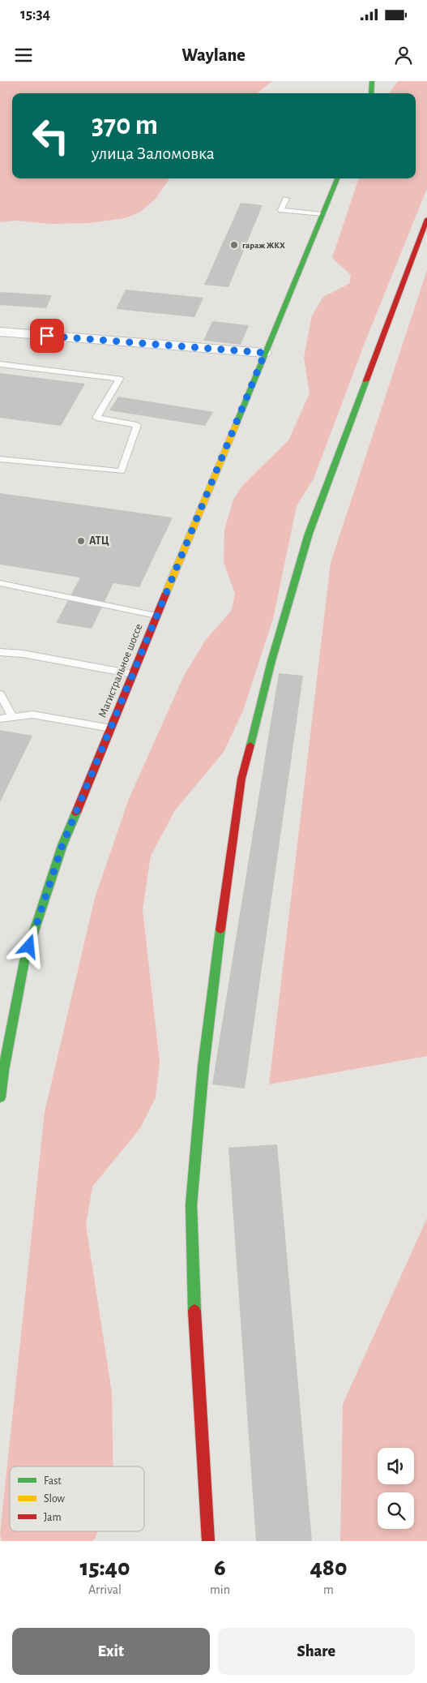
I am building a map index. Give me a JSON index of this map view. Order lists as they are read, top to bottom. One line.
{"streets":{"street":["Магистральное шоссе"]},"places":["гараж ЖКХ","АТЦ"],"legend":["Fast","Slow","Jam"],"page":{"status":"15:34","header":"Waylane","turn":["370 m","улица Заломовка"],"eta":["15:40","Arrival","6","min","480","m"],"buttons":["Exit","Share"]}}
